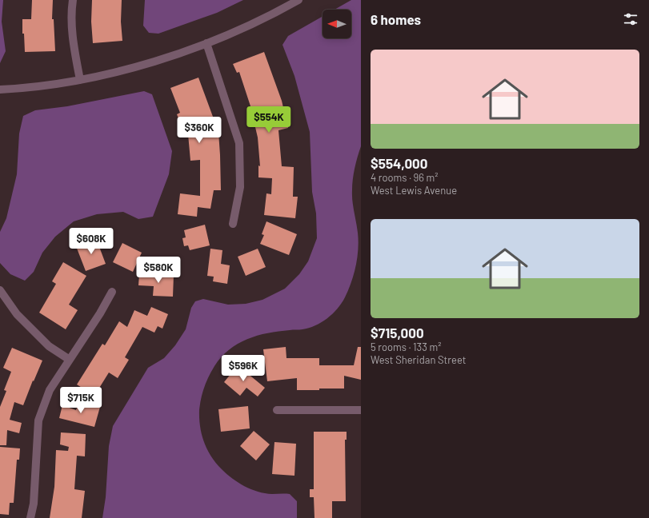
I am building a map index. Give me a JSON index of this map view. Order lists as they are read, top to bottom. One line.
{"north":"left","page":{"heading":"6 homes","list":[{"name":"$554,000","note":"4 rooms · 96 m² · West Lewis Avenue"},{"name":"$715,000","note":"5 rooms · 133 m² · West Sheridan Street"}],"price":["$554K","$360K","$608K","$580K","$596K","$715K"]}}
